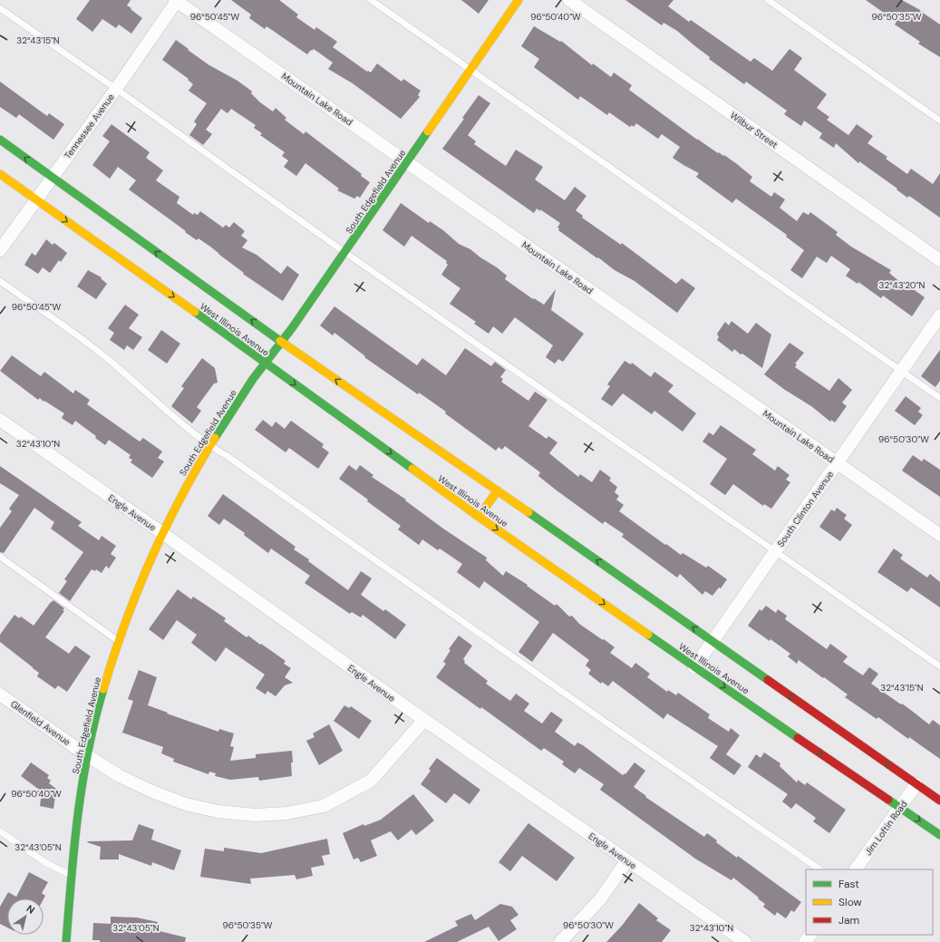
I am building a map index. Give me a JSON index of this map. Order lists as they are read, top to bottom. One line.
{"streets":{"main road":["South Edgefield Avenue","West Illinois Avenue"],"street":["Mountain Lake Road","Tennessee Avenue","Wilbur Street","South Clinton Avenue","Engle Avenue","Glenfield Avenue","Jim Loftin Road"]},"crossings":[["Mountain Lake Road","Tennessee Avenue"],["Mountain Lake Road","South Edgefield Avenue"],["Mountain Lake Road","South Clinton Avenue"],["Tennessee Avenue","West Illinois Avenue"],["South Edgefield Avenue","West Illinois Avenue"],["South Edgefield Avenue","Engle Avenue"],["South Edgefield Avenue","Glenfield Avenue"],["West Illinois Avenue","South Clinton Avenue"],["West Illinois Avenue","Jim Loftin Road"],["Engle Avenue","Glenfield Avenue"]],"legend":["Fast","Slow","Jam"],"north":"top right","coordinates":["96°50'45\"W","96°50'40\"W","96°50'35\"W","32°43'15\"N","32°43'20\"N","96°50'30\"W","32°43'10\"N","32°43'05\"N"]}
